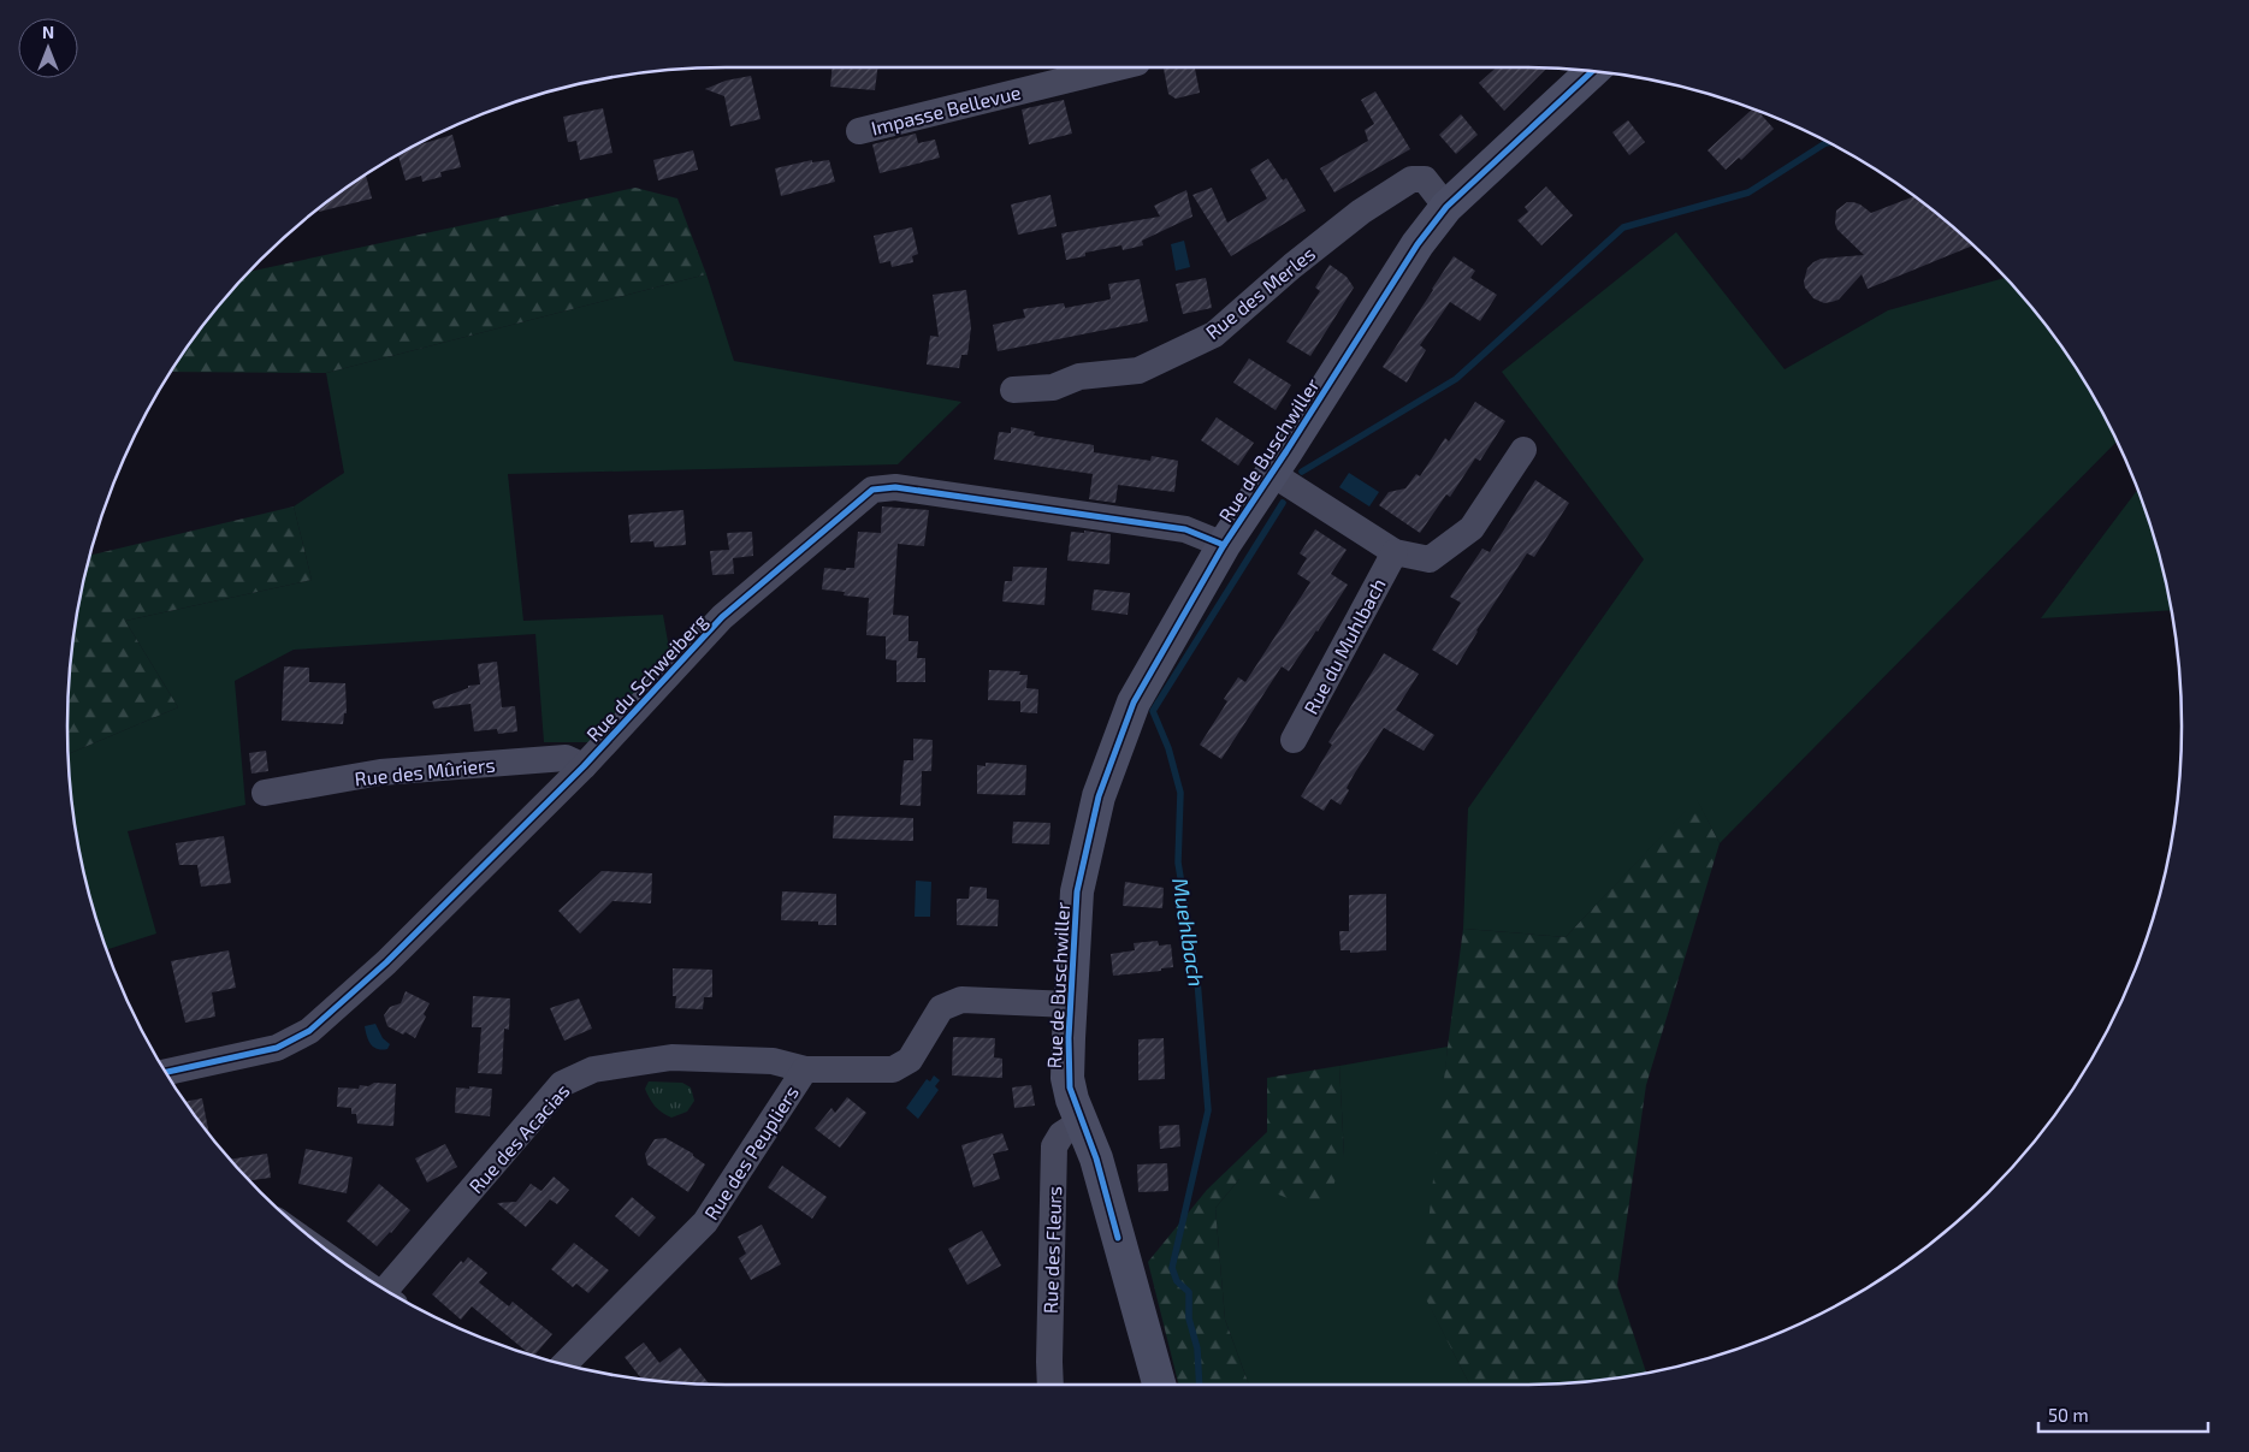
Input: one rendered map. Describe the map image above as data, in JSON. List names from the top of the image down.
{
  "streets": {
    "street": [
      "Impasse Bellevue",
      "Rue des Merles",
      "Rue de Buschwiller",
      "Rue du Muhlbach",
      "Rue du Schweiberg",
      "Rue des Mûriers",
      "Rue des Acacias",
      "Rue des Peupliers",
      "Rue des Fleurs"
    ]
  },
  "crossings": [
    ["Rue des Merles", "Rue de Buschwiller"],
    ["Rue de Buschwiller", "Rue du Schweiberg"],
    ["Rue de Buschwiller", "Rue des Peupliers"],
    ["Rue de Buschwiller", "Rue des Fleurs"],
    ["Rue du Schweiberg", "Rue des Mûriers"],
    ["Rue des Acacias", "Rue des Peupliers"]
  ],
  "water": ["Muehlbach"],
  "scale_bar": "50 m",
  "north": "top"
}
